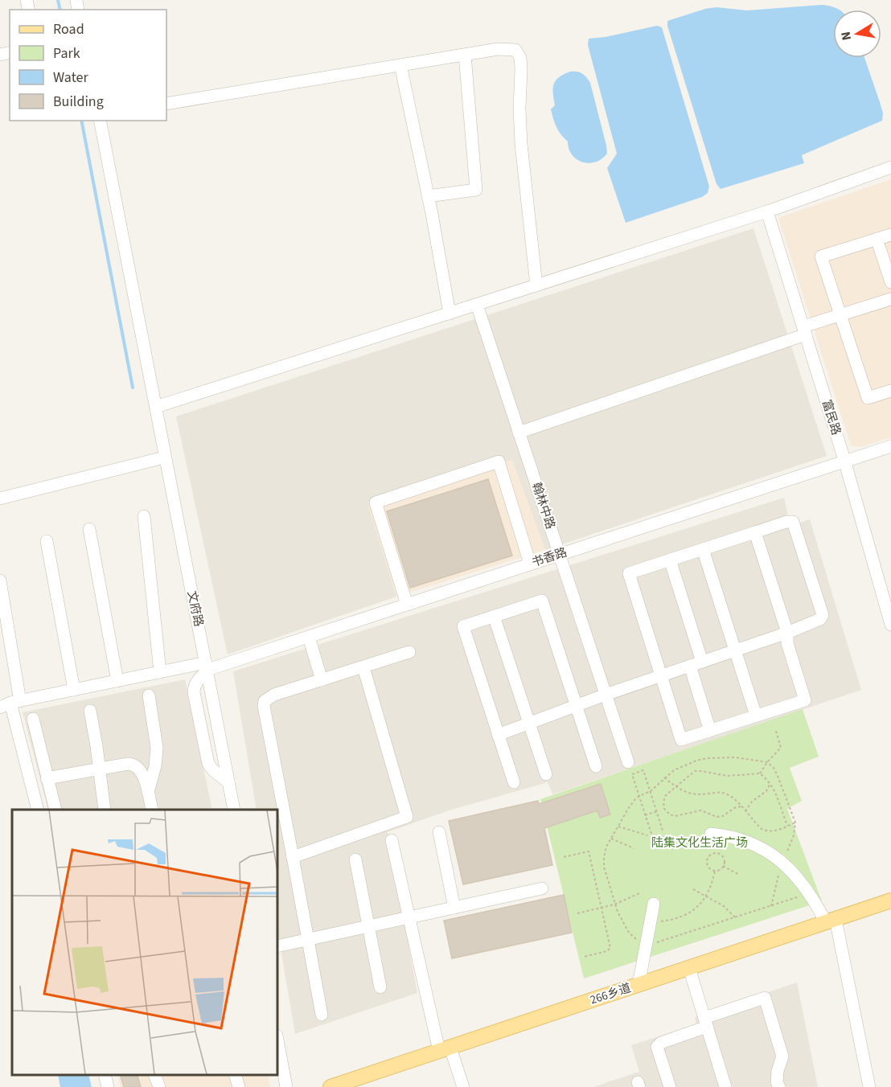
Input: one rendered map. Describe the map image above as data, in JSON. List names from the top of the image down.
{
  "streets": {
    "main road": ["266乡道"],
    "street": [
      "富民路",
      "翰林中路",
      "书香路",
      "文府路"
    ]
  },
  "crossings": [
    ["富民路", "书香路"],
    ["翰林中路", "书香路"],
    ["书香路", "文府路"]
  ],
  "parks": ["陆集文化生活广场"],
  "legend": [
    "Road",
    "Park",
    "Water",
    "Building"
  ],
  "north": "left"
}
